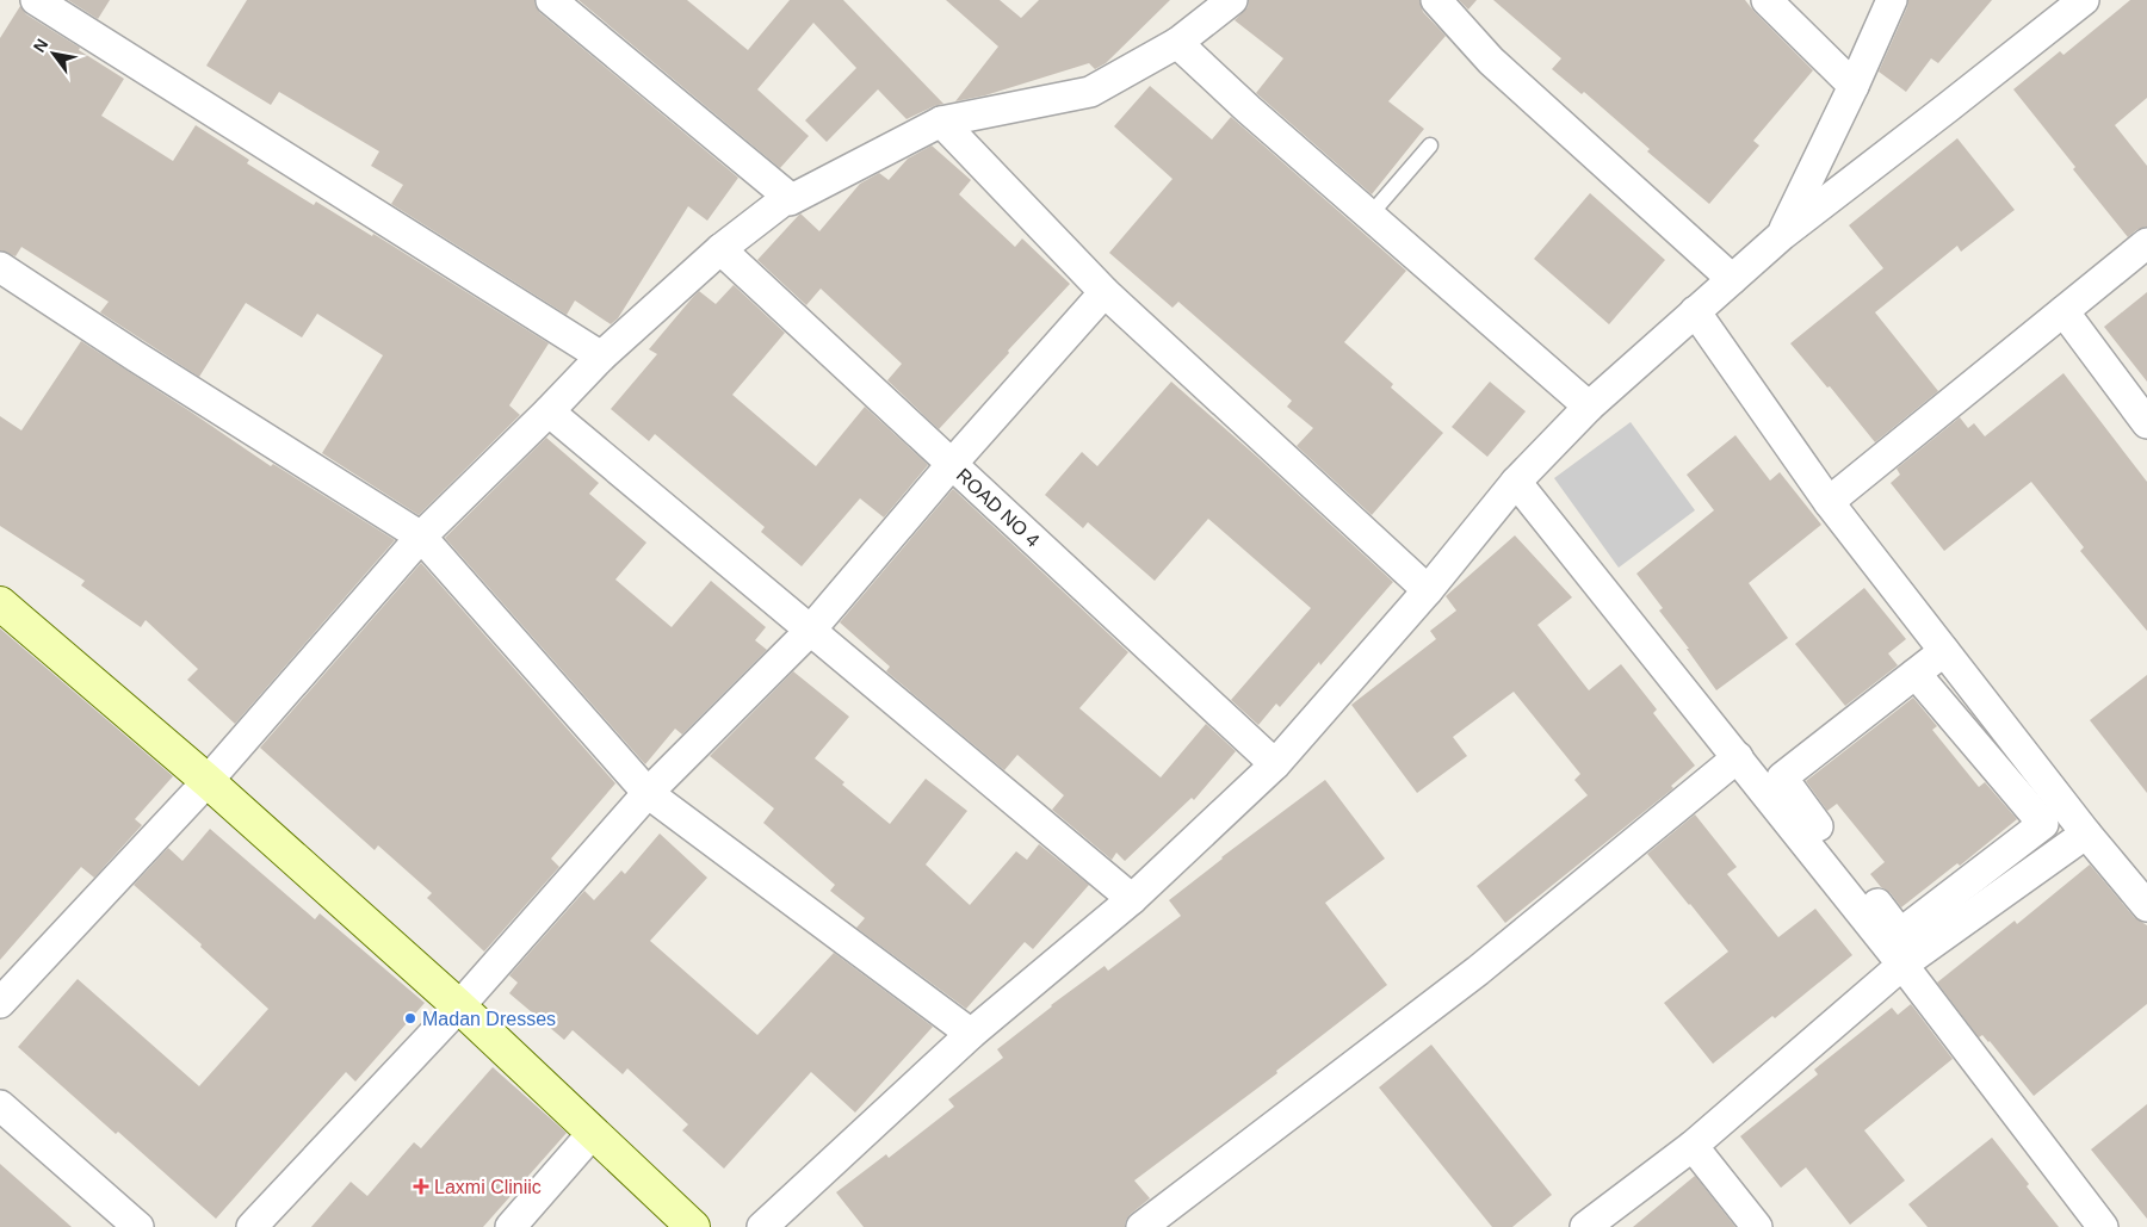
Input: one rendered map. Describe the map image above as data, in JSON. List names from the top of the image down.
{
  "streets": {
    "street": ["ROAD NO 4"]
  },
  "places": {
    "other": ["Madan Dresses"],
    "health": ["Laxmi Cliniic"]
  },
  "north": "top left"
}
